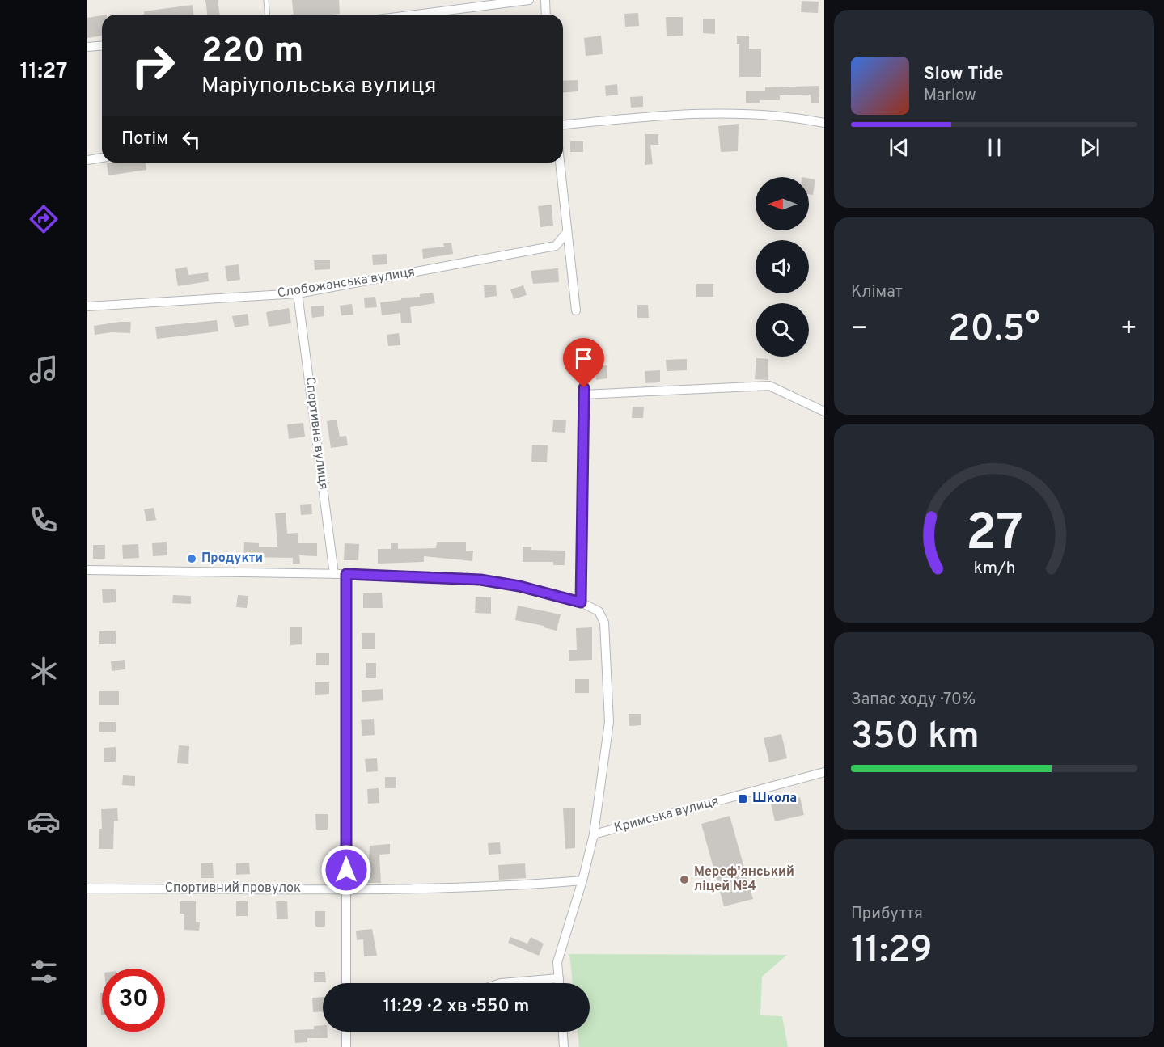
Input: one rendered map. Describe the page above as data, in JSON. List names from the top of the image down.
{
  "streets": {
    "street": [
      "Слобожанська вулиця",
      "Спортивна вулиця",
      "Кримська вулиця",
      "Спортивний провулок"
    ]
  },
  "crossings": [
    ["Слобожанська вулиця", "Спортивна вулиця"]
  ],
  "places": {
    "other": ["Продукти", "Мереф'янський ліцей №4"],
    "transit": ["Школа"]
  },
  "north": "left",
  "page": {
    "tabs": "11:27",
    "turn": ["220 m", "Маріупольська вулиця"],
    "song": ["Slow Tide", "Marlow"],
    "then": "Потім",
    "tile": [
      "Клімат",
      ["Запас ходу · 70%", "350 km"],
      ["Прибуття", "11:29"]
    ],
    "heat": ["−", "20.5°", "+"],
    "limit": "30",
    "trip": "11:29 · 2 хв · 550 m",
    "gauge": ["27", "km/h"]
  }
}
